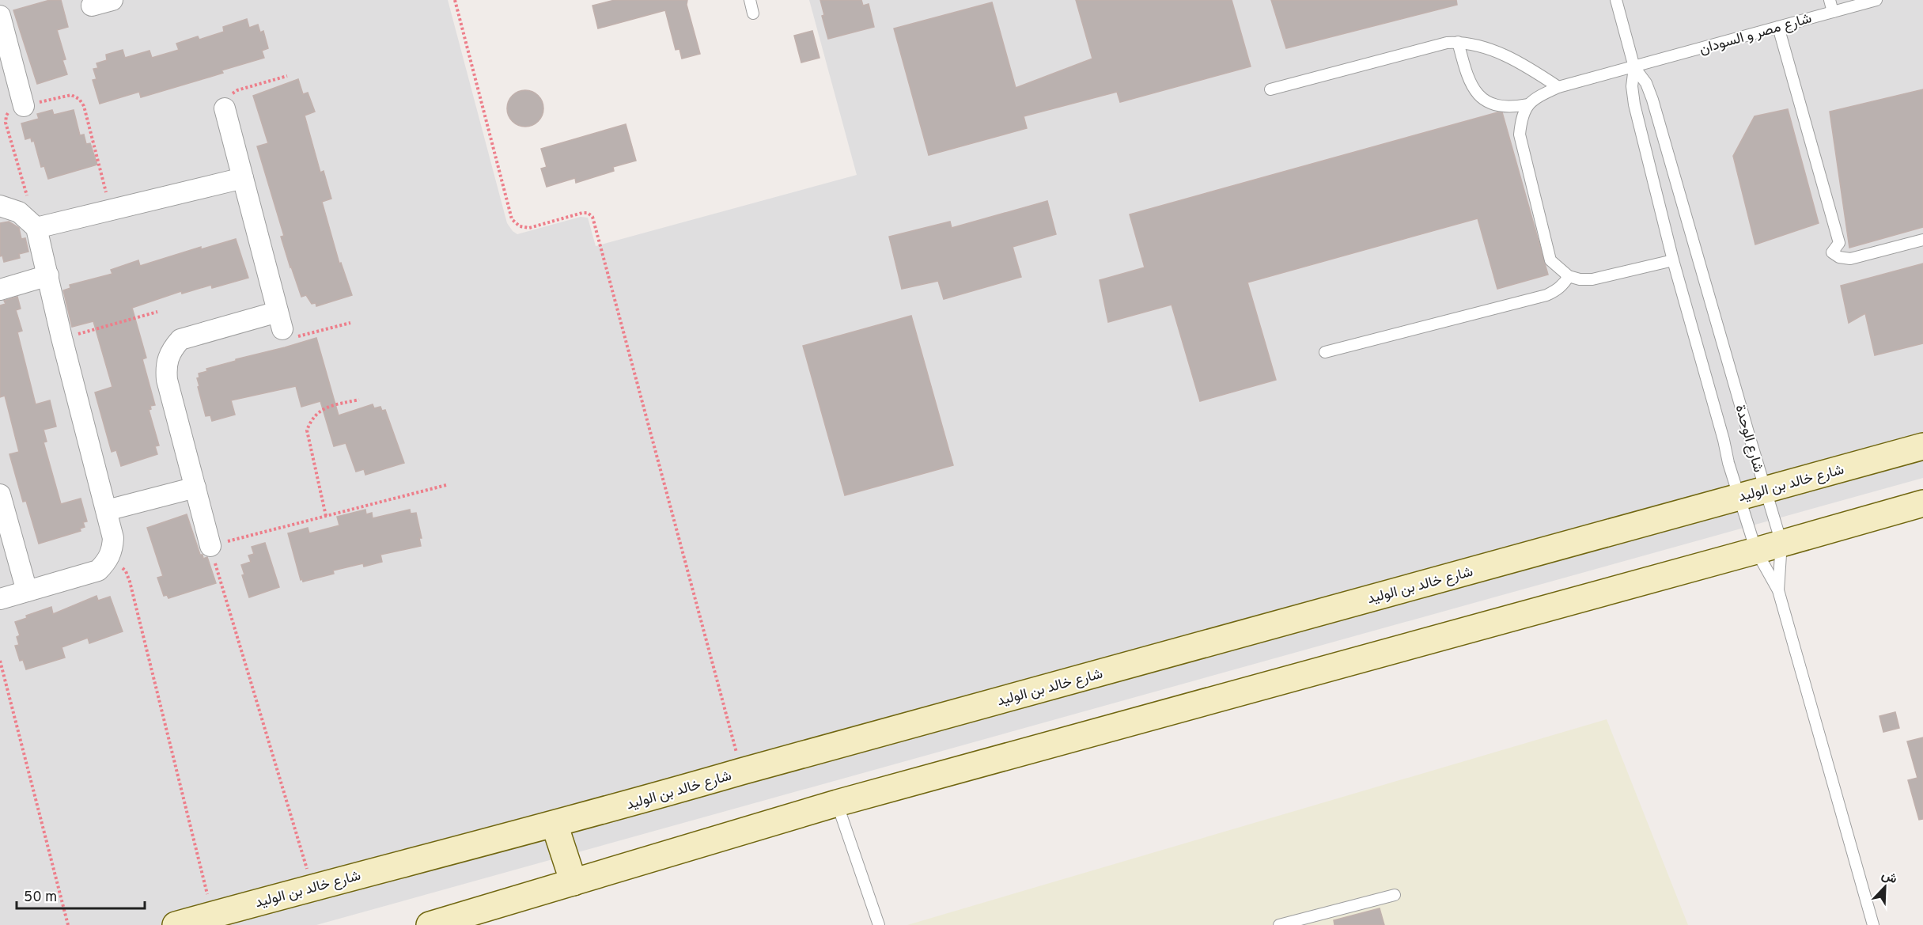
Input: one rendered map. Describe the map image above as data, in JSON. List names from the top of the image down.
{
  "streets": {
    "main road": ["شارع خالد بن الوليد"],
    "lane": ["شارع مصر و السودان", "شارع الوحدة"]
  },
  "crossings": [
    ["شارع مصر و السودان", "شارع الوحدة"],
    ["شارع الوحدة", "شارع خالد بن الوليد"]
  ],
  "scale_bar": "50 m",
  "north": "top right"
}
